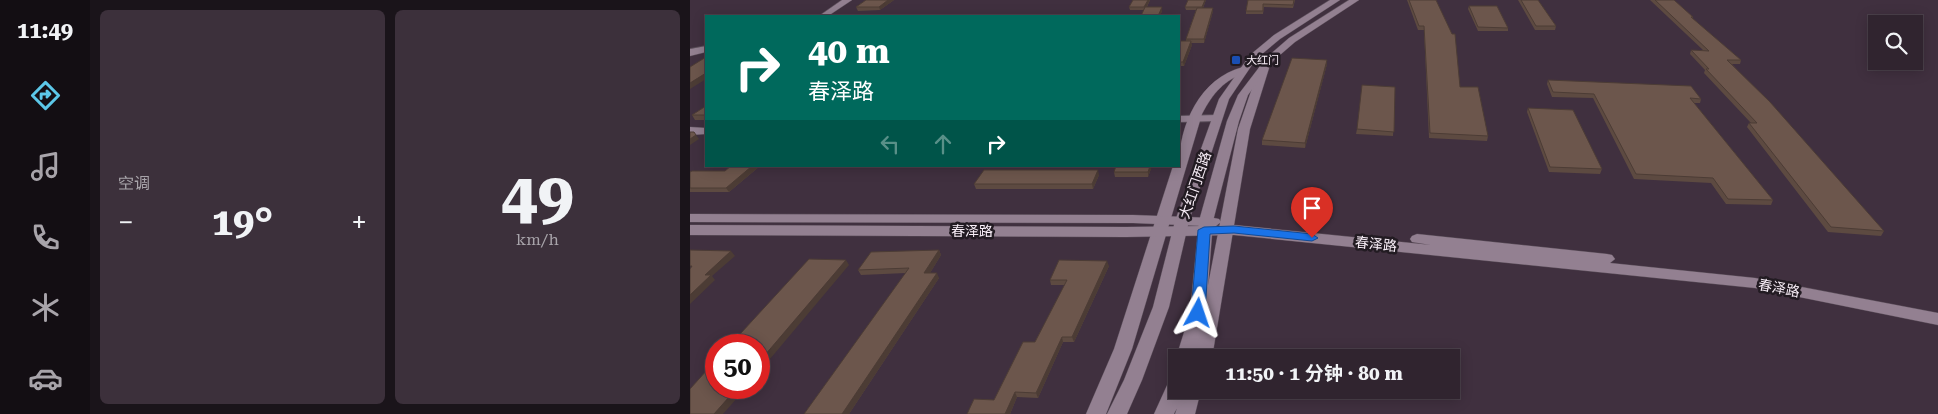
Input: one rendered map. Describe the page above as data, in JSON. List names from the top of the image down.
{
  "streets": {
    "street": ["大红门西路", "春泽路"]
  },
  "crossings": [
    ["大红门西路", "春泽路"]
  ],
  "places": {
    "transit": ["大红门"]
  },
  "page": {
    "tabs": "11:49",
    "tile": [
      "空调",
      ["49", "km/h"]
    ],
    "turn": ["40 m", "春泽路"],
    "heat": ["−", "19°", "+"],
    "limit": "50",
    "trip": "11:50 · 1 分钟 · 80 m"
  }
}
